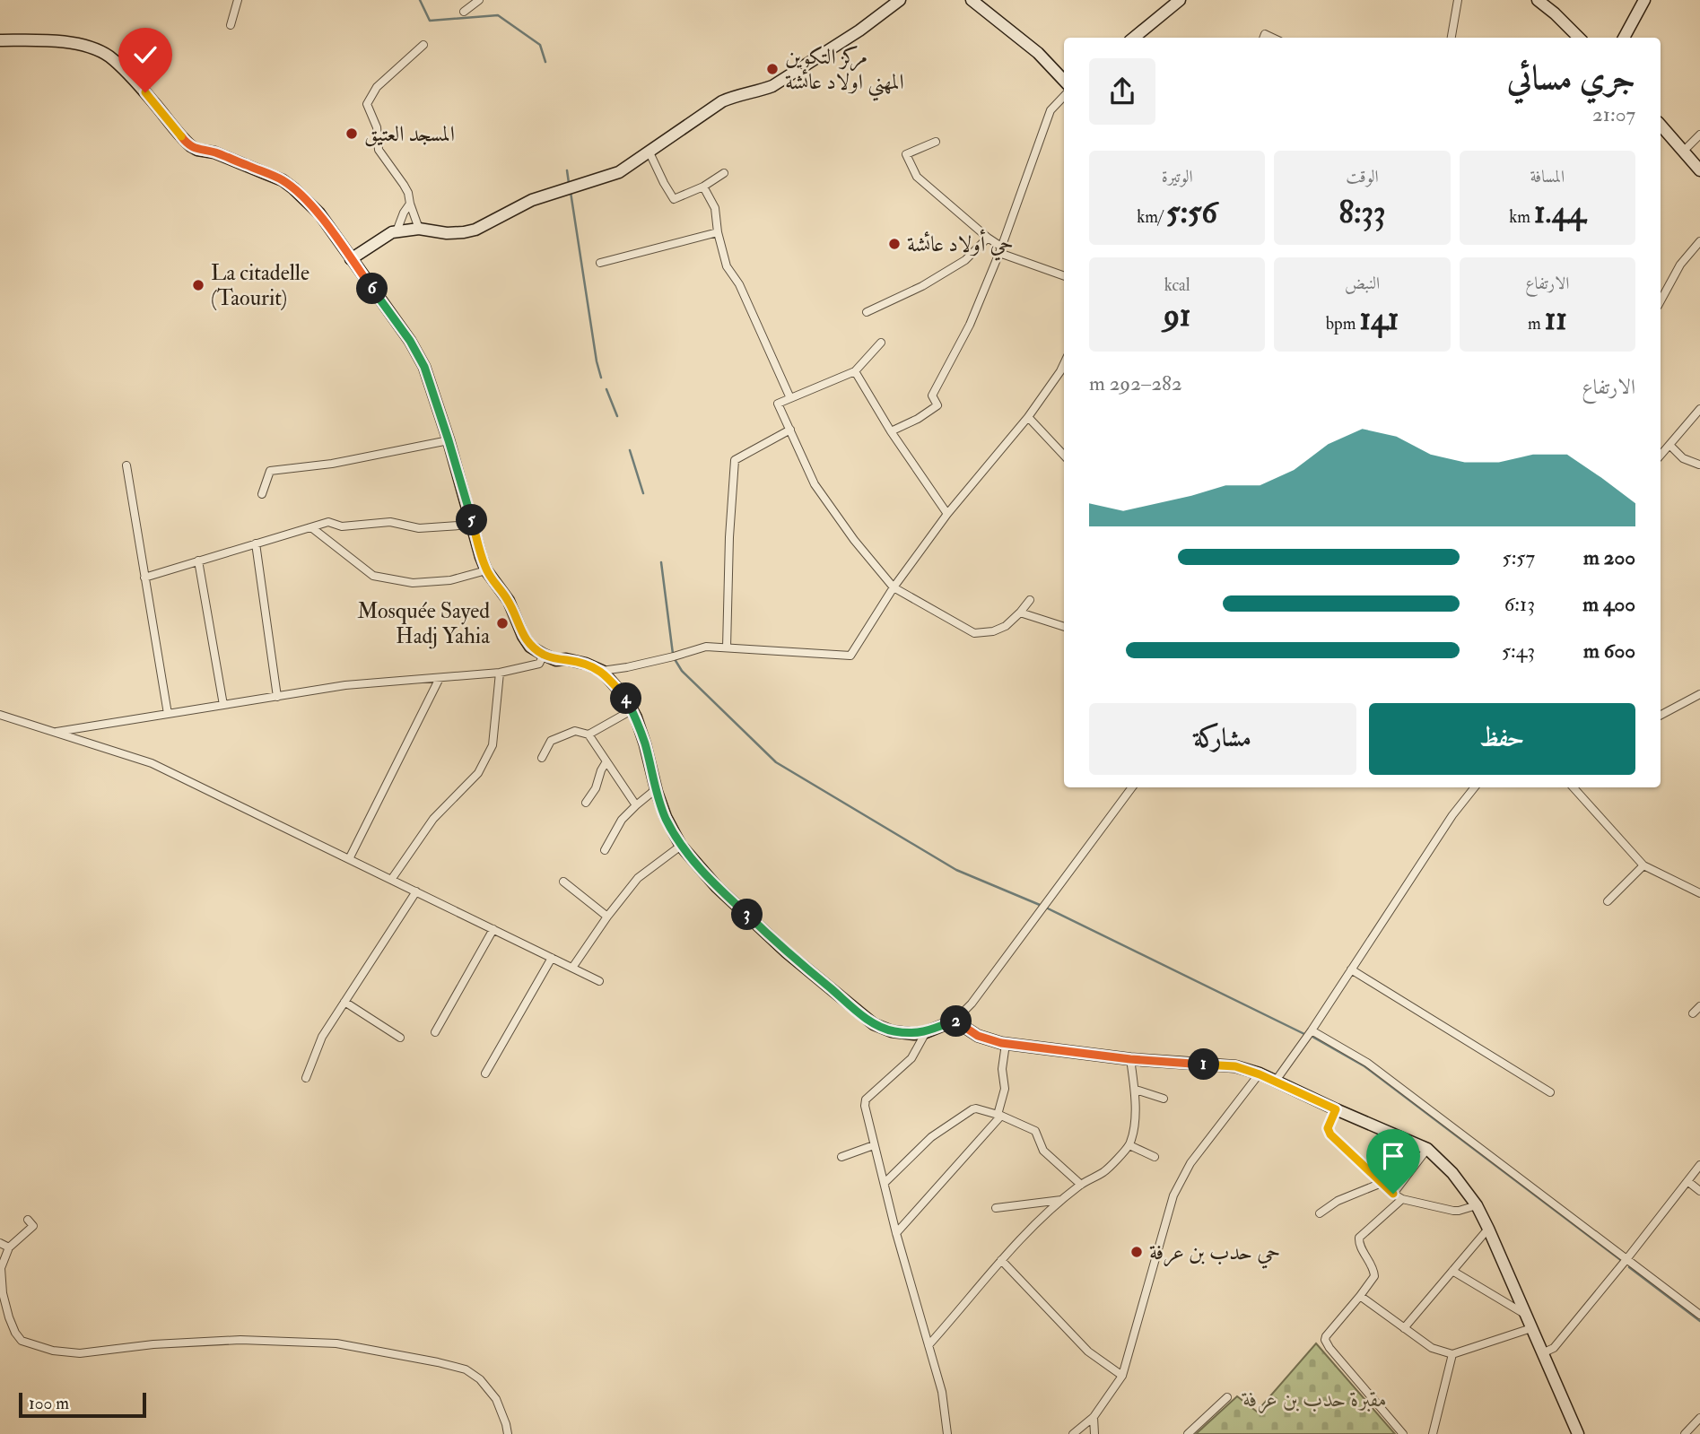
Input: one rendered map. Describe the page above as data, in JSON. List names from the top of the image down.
{
  "parks": ["مقبرة حدب بن عرفة"],
  "places": [
    "مركز التكوين المهني اولاد عائشة",
    "المسجد العتيق",
    "حي أولاد عائشة",
    "La citadelle (Taourit)",
    "Mosquée Sayed Hadj Yahia",
    "حي حدب بن عرفة"
  ],
  "scale_bar": "100 m",
  "page": {
    "heading": ["جري مسائي", "21:07"],
    "stats": [
      ["المسافة", "1.44 km"],
      ["الوقت", "8:33"],
      ["الوتيرة", "5:56 /km"],
      ["الارتفاع", "11 m"],
      ["النبض", "141 bpm"],
      ["kcal", "91"]
    ],
    "pins": [
      "6",
      "5",
      "4",
      "3",
      "2",
      "1"
    ],
    "chart": ["الارتفاع", "282–292 m"],
    "list": [
      {
        "name": "200 m",
        "note": "5:57"
      },
      {
        "name": "400 m",
        "note": "6:13"
      },
      {
        "name": "600 m",
        "note": "5:43"
      }
    ],
    "buttons": ["حفظ", "مشاركة"],
    "scale": "100 m"
  }
}
